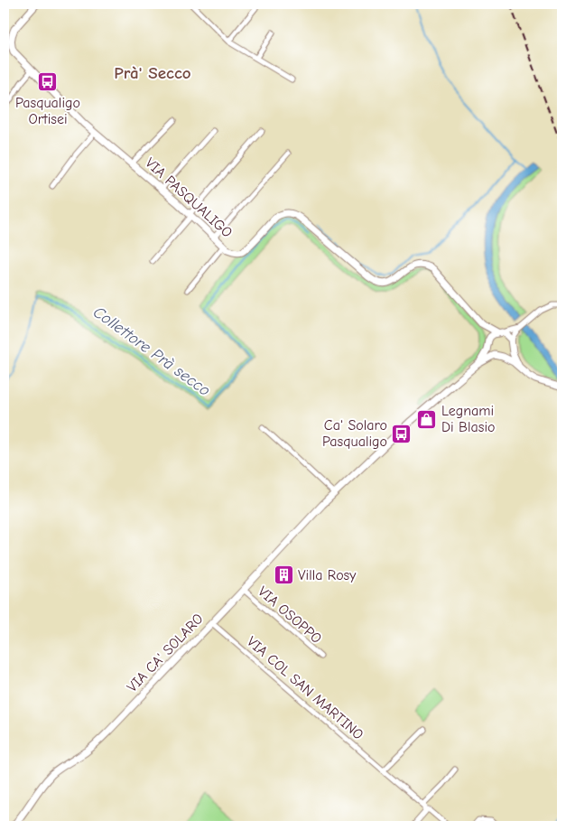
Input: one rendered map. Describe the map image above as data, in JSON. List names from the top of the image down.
{
  "streets": {
    "street": [
      "VIA PASQUALIGO",
      "VIA OSOPPO",
      "VIA CA' SOLARO",
      "VIA COL SAN MARTINO"
    ]
  },
  "crossings": [
    ["VIA PASQUALIGO", "VIA CA' SOLARO"],
    ["VIA OSOPPO", "VIA CA' SOLARO"],
    ["VIA CA' SOLARO", "VIA COL SAN MARTINO"]
  ],
  "districts": ["Prà' Secco"],
  "water": ["Collettore Prà secco"],
  "places": {
    "bus stop": ["Pasqualigo Ortisei", "Ca' Solaro Pasqualigo"],
    "shop": ["Legnami Di Blasio"],
    "building": ["Villa Rosy"]
  }
}
